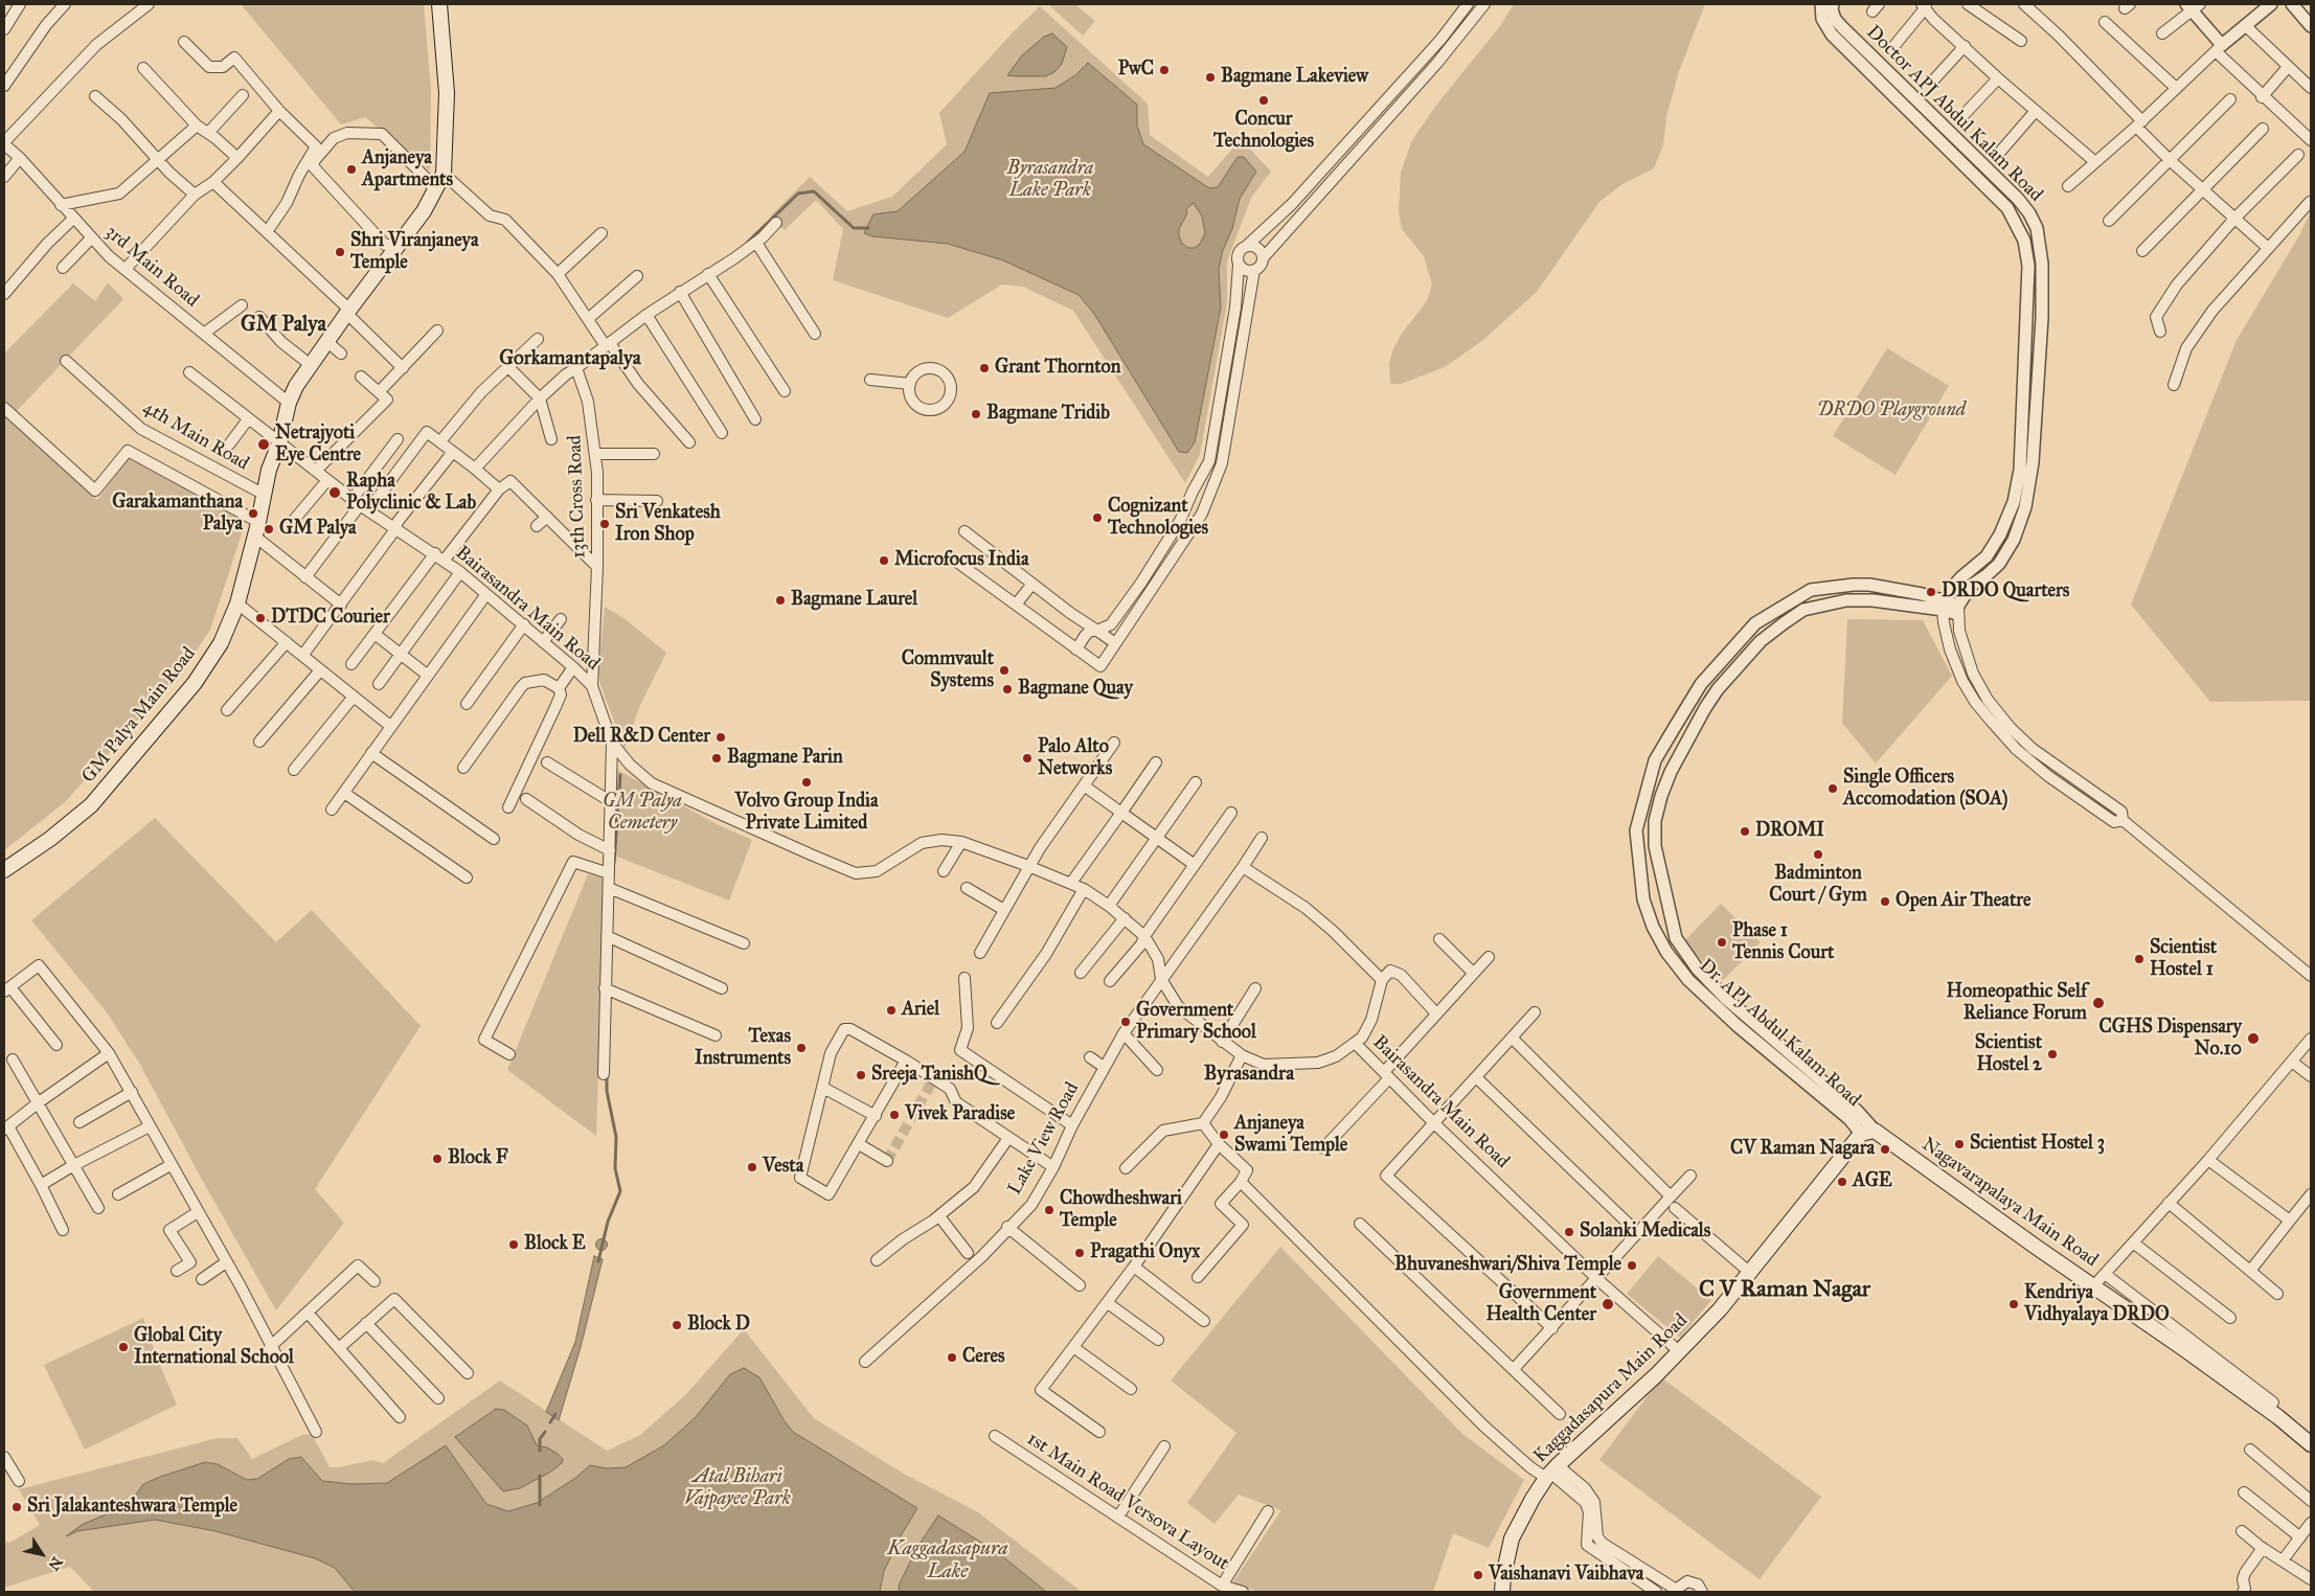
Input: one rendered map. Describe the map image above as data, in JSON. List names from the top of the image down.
{
  "streets": {
    "main road": ["GM Palya Main Road", "Nagavarapalaya Main Road", "Kaggadasapura Main Road"],
    "street": [
      "Doctor APJ Abdul Kalam Road",
      "3rd Main Road",
      "4th Main Road",
      "13th Cross Road",
      "Bairasandra Main Road",
      "Dr. APJ Abdul Kalam Road",
      "Lake View Road",
      "1st Main Road Versova Layout"
    ]
  },
  "crossings": [
    ["Doctor APJ Abdul Kalam Road", "Dr. APJ Abdul Kalam Road"],
    ["3rd Main Road", "GM Palya Main Road"],
    ["4th Main Road", "GM Palya Main Road"],
    ["13th Cross Road", "Bairasandra Main Road"],
    ["Bairasandra Main Road", "GM Palya Main Road"],
    ["Bairasandra Main Road", "Lake View Road"],
    ["Bairasandra Main Road", "Kaggadasapura Main Road"],
    ["Dr. APJ Abdul Kalam Road", "Nagavarapalaya Main Road"],
    ["Dr. APJ Abdul Kalam Road", "Kaggadasapura Main Road"],
    ["Nagavarapalaya Main Road", "Kaggadasapura Main Road"]
  ],
  "districts": [
    "GM Palya",
    "Gorkamantapalya",
    "Byrasandra",
    "C V Raman Nagar"
  ],
  "water": ["Kaggadasapura Lake"],
  "parks": [
    "Byrasandra Lake Park",
    "DRDO Playground",
    "GM Palya Cemetery",
    "Atal Bihari Vajpayee Park"
  ],
  "places": [
    "PwC",
    "Bagmane Lakeview",
    "Concur Technologies",
    "Anjaneya Apartments",
    "Shri Viranjaneya Temple",
    "Grant Thornton",
    "Bagmane Tridib",
    "Netrajyoti Eye Centre",
    "Rapha Polyclinic & Lab",
    "Garakamanthana Palya",
    "Cognizant Technologies",
    "Sri Venkatesh Iron Shop",
    "GM Palya",
    "Microfocus India",
    "DRDO Quarters",
    "Bagmane Laurel",
    "DTDC Courier",
    "Commvault Systems",
    "Bagmane Quay",
    "Dell R&D Center",
    "Bagmane Parin",
    "Palo Alto Networks",
    "Volvo Group India Private Limited",
    "Single Officers Accomodation (SOA)",
    "DROMI",
    "Badminton Court / Gym",
    "Open Air Theatre",
    "Phase 1 Tennis Court",
    "Scientist Hostel 1",
    "Homeopathic Self Reliance Forum",
    "Ariel",
    "Government Primary School",
    "CGHS Dispensary No.10",
    "Texas Instruments",
    "Scientist Hostel 2",
    "Sreeja TanishQ",
    "Vivek Paradise",
    "Anjaneya Swami Temple",
    "Scientist Hostel 3",
    "CV Raman Nagara",
    "Block F",
    "Vesta",
    "AGE",
    "Chowdheshwari Temple",
    "Solanki Medicals",
    "Block E",
    "Pragathi Onyx",
    "Bhuvaneshwari/Shiva Temple",
    "Government Health Center",
    "Kendriya Vidhyalaya DRDO",
    "Block D",
    "Global City International School",
    "Ceres",
    "Sri Jalakanteshwara Temple",
    "Vaishanavi Vaibhava"
  ],
  "north": "bottom right"
}
